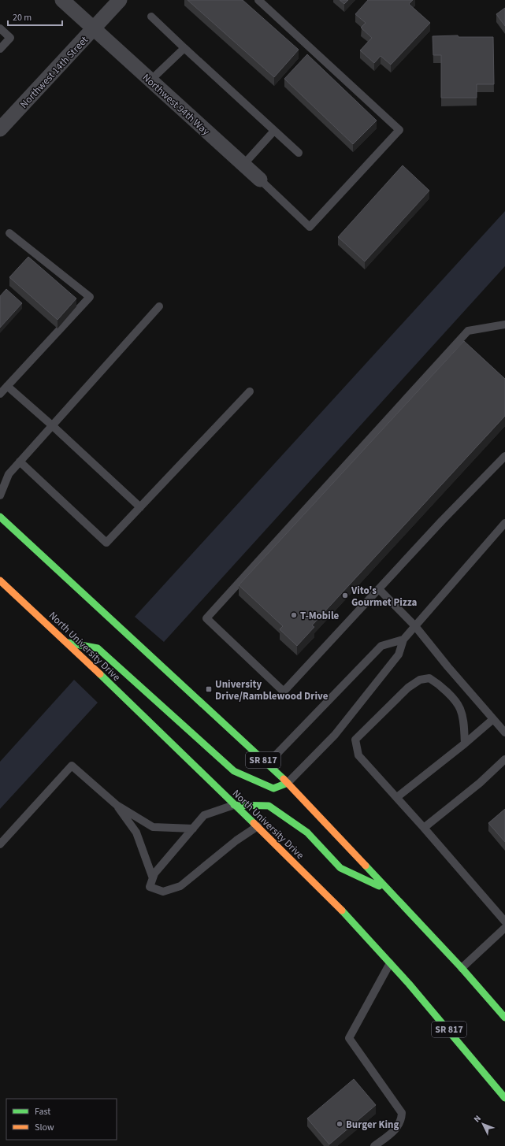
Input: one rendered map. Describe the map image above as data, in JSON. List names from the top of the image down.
{
  "streets": {
    "main road": ["North University Drive", "SR 817"],
    "street": ["Northwest 14th Street", "Northwest 94th Way"]
  },
  "crossings": [
    ["Northwest 14th Street", "Northwest 94th Way"]
  ],
  "places": {
    "other": ["Vito's Gourmet Pizza", "T-Mobile", "Burger King"],
    "transit": ["University Drive/Ramblewood Drive"]
  },
  "legend": ["Fast", "Slow"],
  "scale_bar": "20 m",
  "north": "top left"
}
